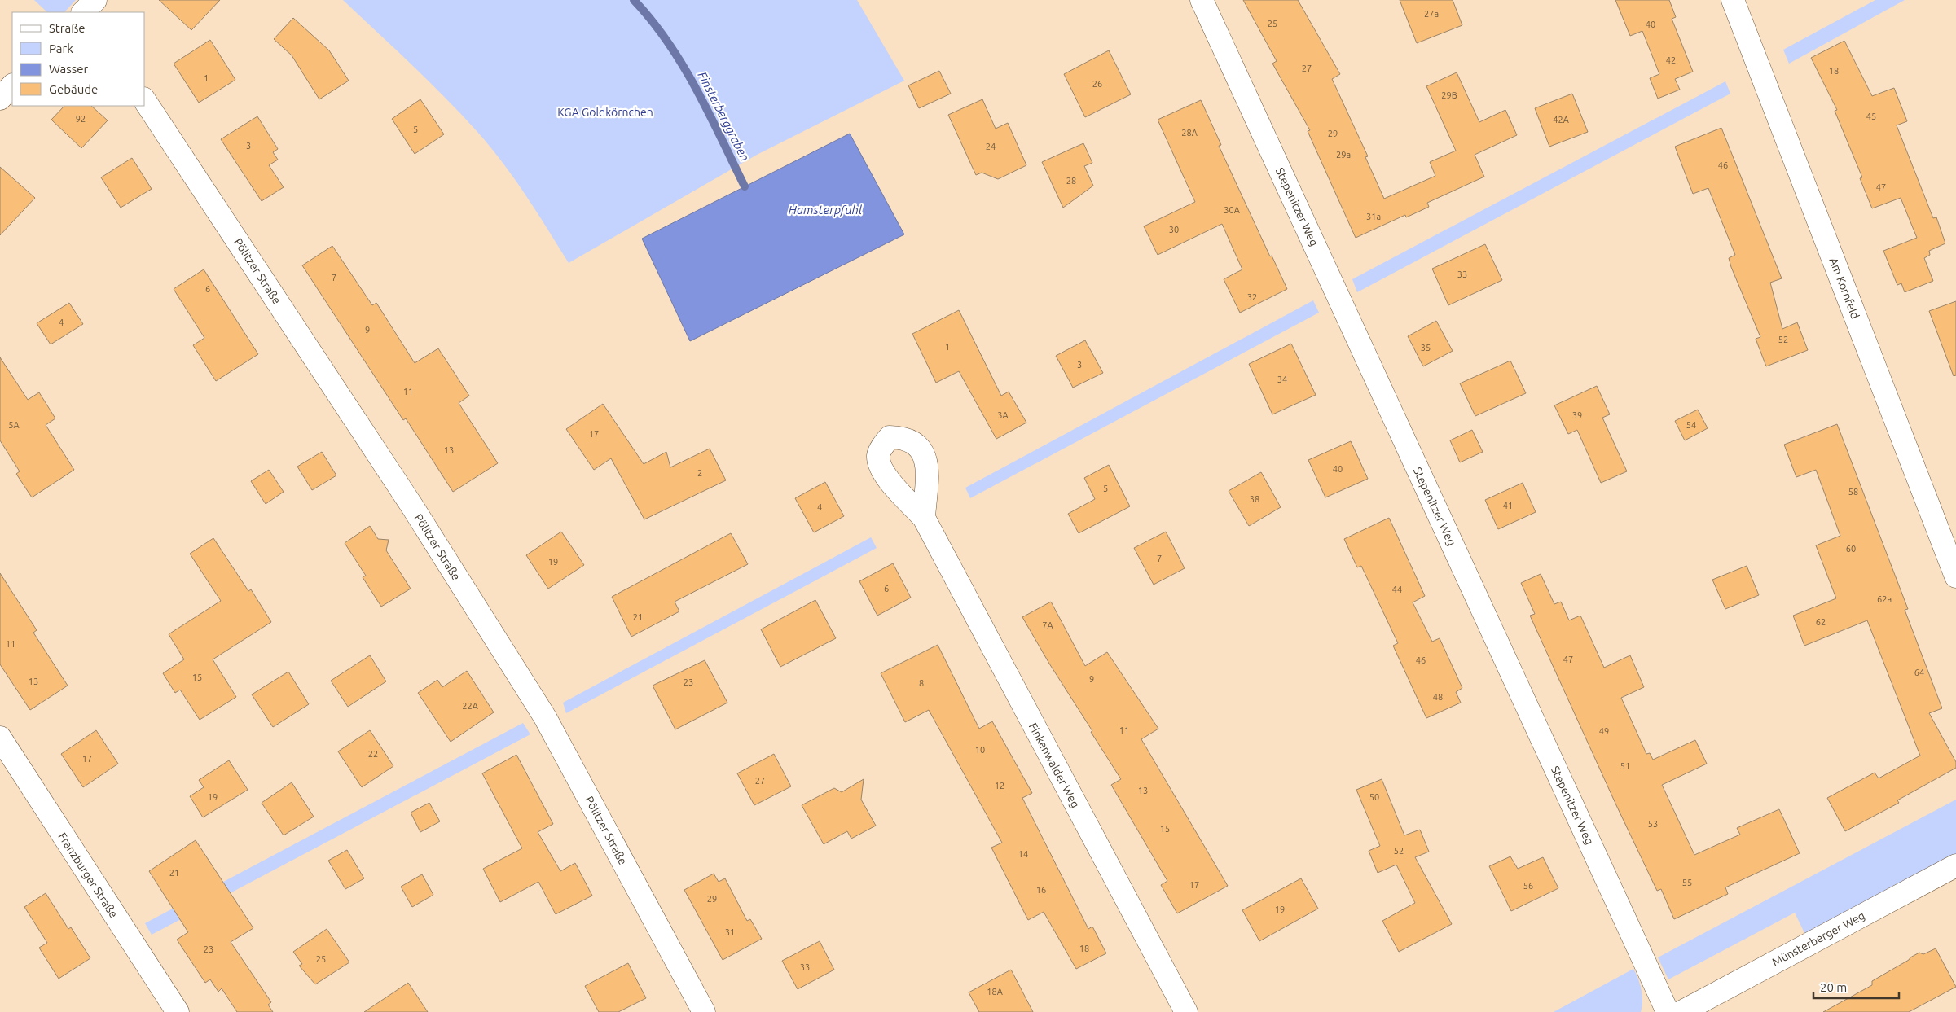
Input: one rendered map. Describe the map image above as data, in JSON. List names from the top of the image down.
{
  "streets": {
    "street": [
      "Stepenitzer Weg",
      "Pölitzer Straße",
      "Am Kornfeld",
      "Finkenwalder Weg",
      "Franzburger Straße",
      "Münsterberger Weg"
    ]
  },
  "water": ["Finsterberggraben", "Hamsterpfuhl"],
  "parks": ["KGA Goldkörnchen"],
  "house_numbers": [
    "27a",
    "25",
    "40",
    "42",
    "27",
    "18",
    "1",
    "26",
    "29B",
    "45",
    "92",
    "42A",
    "5",
    "28A",
    "29",
    "3",
    "24",
    "29a",
    "46",
    "28",
    "47",
    "30A",
    "31a",
    "30",
    "33",
    "7",
    "6",
    "32",
    "4",
    "9",
    "52",
    "1",
    "35",
    "3",
    "34",
    "11",
    "3A",
    "39",
    "5A",
    "54",
    "17",
    "13",
    "40",
    "2",
    "5",
    "58",
    "38",
    "41",
    "4",
    "60",
    "7",
    "19",
    "6",
    "44",
    "62a",
    "21",
    "62",
    "7A",
    "11",
    "47",
    "46",
    "64",
    "15",
    "9",
    "13",
    "23",
    "8",
    "48",
    "22A",
    "11",
    "49",
    "10",
    "22",
    "17",
    "51",
    "27",
    "12",
    "13",
    "19",
    "50",
    "53",
    "15",
    "52",
    "14",
    "21",
    "55",
    "17",
    "56",
    "16",
    "29",
    "19",
    "31",
    "18",
    "23",
    "25",
    "33",
    "18A"
  ],
  "legend": [
    "Straße",
    "Park",
    "Wasser",
    "Gebäude"
  ],
  "scale_bar": "20 m"
}
